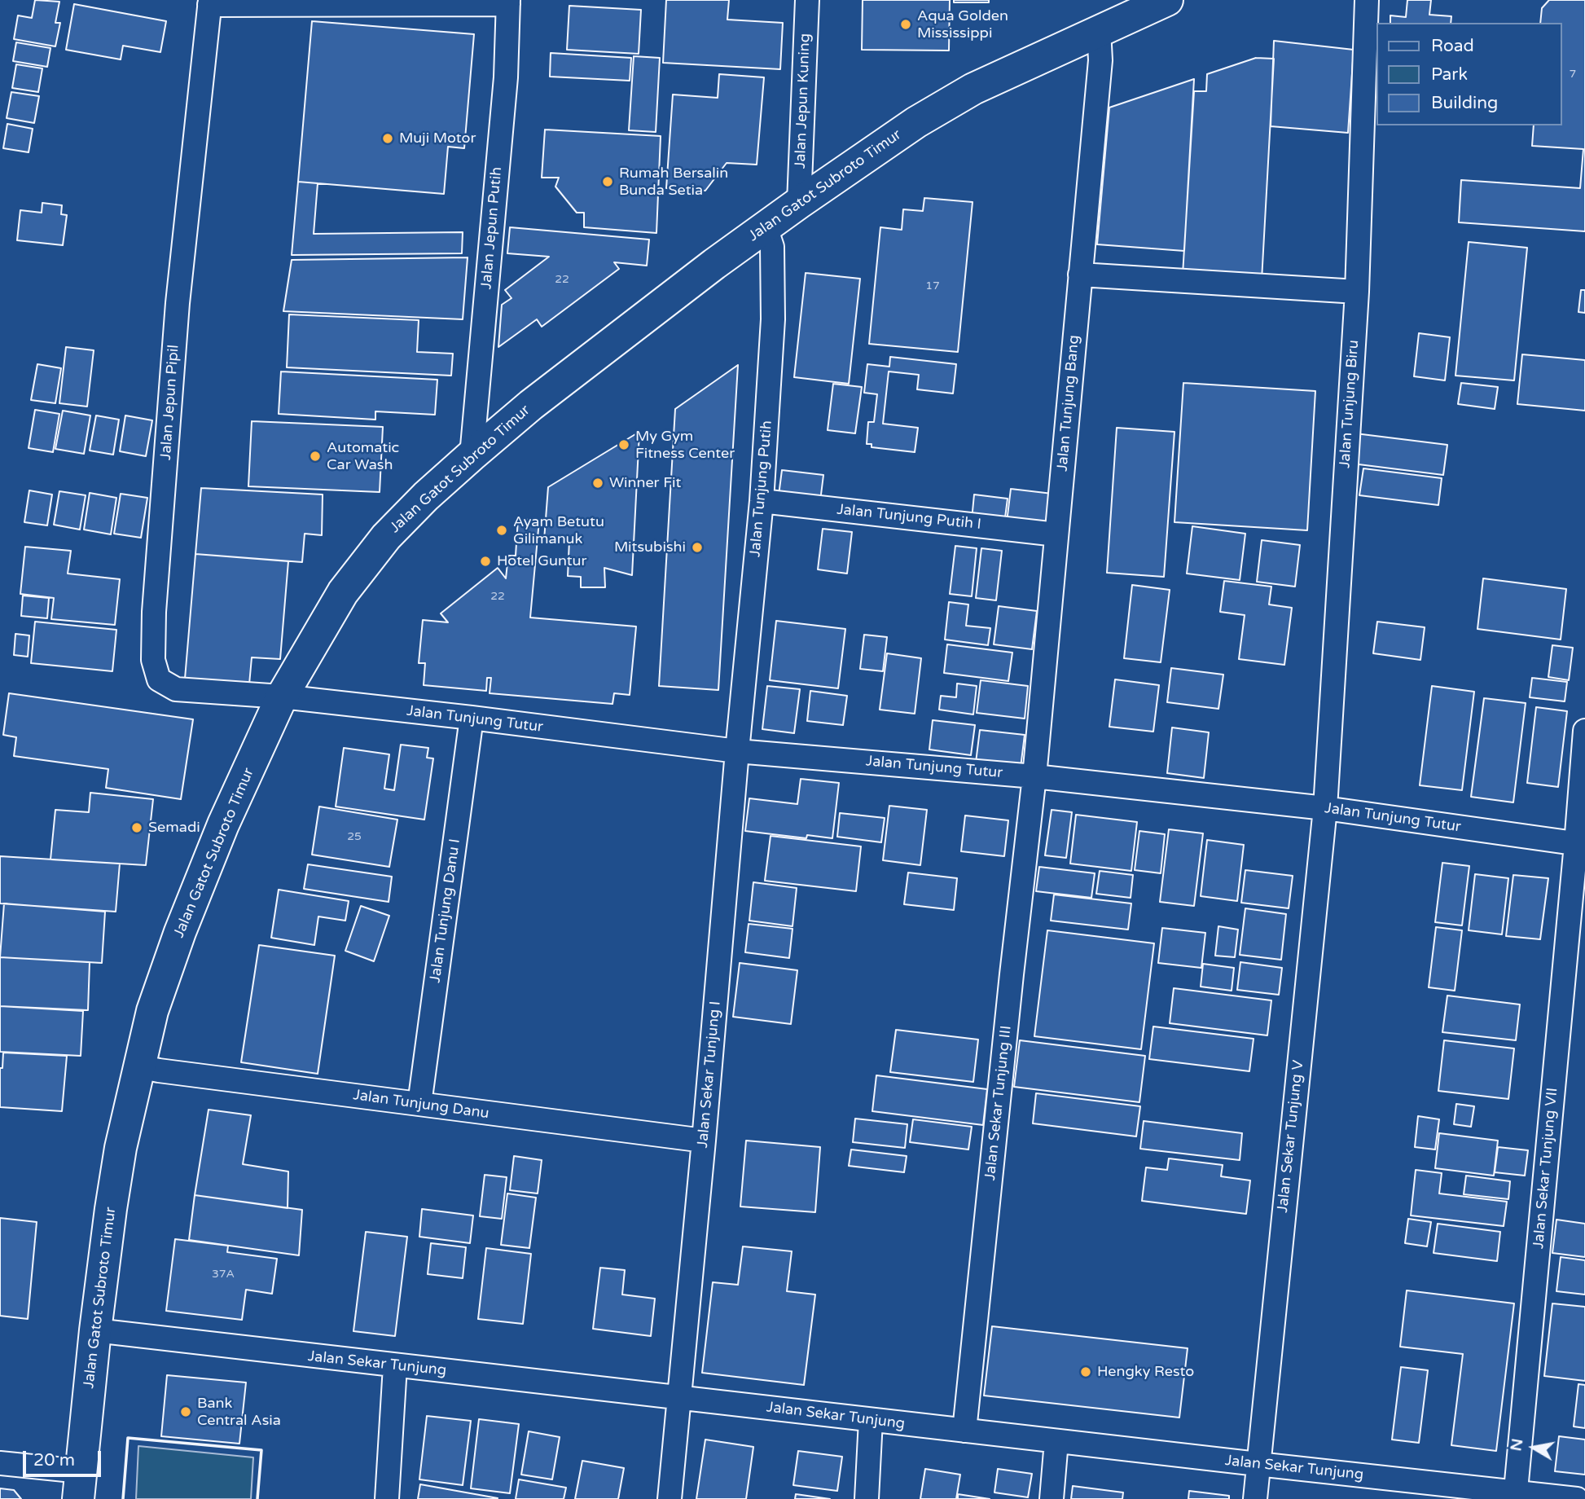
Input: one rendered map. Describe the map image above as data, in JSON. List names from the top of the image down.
{
  "streets": {
    "highway": ["Jalan Gatot Subroto Timur"],
    "street": [
      "Jalan Jepun Kuning",
      "Jalan Jepun Putih",
      "Jalan Jepun Pipil",
      "Jalan Tunjung Bang",
      "Jalan Tunjung Biru",
      "Jalan Tunjung Putih",
      "Jalan Tunjung Putih I",
      "Jalan Tunjung Tutur",
      "Jalan Tunjung Danu I",
      "Jalan Sekar Tunjung I",
      "Jalan Sekar Tunjung III",
      "Jalan Tunjung Danu",
      "Jalan Sekar Tunjung V",
      "Jalan Sekar Tunjung VII",
      "Jalan Sekar Tunjung"
    ]
  },
  "crossings": [
    ["Jalan Jepun Kuning", "Jalan Gatot Subroto Timur"],
    ["Jalan Gatot Subroto Timur", "Jalan Jepun Putih"],
    ["Jalan Gatot Subroto Timur", "Jalan Jepun Pipil"],
    ["Jalan Gatot Subroto Timur", "Jalan Tunjung Bang"],
    ["Jalan Gatot Subroto Timur", "Jalan Tunjung Putih"],
    ["Jalan Gatot Subroto Timur", "Jalan Tunjung Tutur"],
    ["Jalan Gatot Subroto Timur", "Jalan Tunjung Danu"],
    ["Jalan Gatot Subroto Timur", "Jalan Sekar Tunjung"],
    ["Jalan Jepun Pipil", "Jalan Tunjung Tutur"],
    ["Jalan Tunjung Bang", "Jalan Tunjung Putih I"],
    ["Jalan Tunjung Bang", "Jalan Tunjung Tutur"],
    ["Jalan Tunjung Bang", "Jalan Sekar Tunjung III"],
    ["Jalan Tunjung Biru", "Jalan Tunjung Tutur"],
    ["Jalan Tunjung Biru", "Jalan Sekar Tunjung V"],
    ["Jalan Tunjung Putih", "Jalan Tunjung Putih I"],
    ["Jalan Tunjung Putih", "Jalan Tunjung Tutur"],
    ["Jalan Tunjung Putih", "Jalan Sekar Tunjung I"],
    ["Jalan Tunjung Tutur", "Jalan Tunjung Danu I"],
    ["Jalan Tunjung Tutur", "Jalan Sekar Tunjung I"],
    ["Jalan Tunjung Tutur", "Jalan Sekar Tunjung III"],
    ["Jalan Tunjung Tutur", "Jalan Sekar Tunjung V"],
    ["Jalan Tunjung Tutur", "Jalan Sekar Tunjung VII"],
    ["Jalan Tunjung Danu I", "Jalan Tunjung Danu"],
    ["Jalan Sekar Tunjung I", "Jalan Tunjung Danu"],
    ["Jalan Sekar Tunjung I", "Jalan Sekar Tunjung"],
    ["Jalan Sekar Tunjung III", "Jalan Sekar Tunjung"],
    ["Jalan Sekar Tunjung V", "Jalan Sekar Tunjung"],
    ["Jalan Sekar Tunjung VII", "Jalan Sekar Tunjung"]
  ],
  "places": [
    "Aqua Golden Mississippi",
    "Muji Motor",
    "Rumah Bersalin Bunda Setia",
    "My Gym Fitness Center",
    "Automatic Car Wash",
    "Winner Fit",
    "Ayam Betutu Gilimanuk",
    "Mitsubishi",
    "Hotel Guntur",
    "Semadi",
    "Hengky Resto",
    "Bank Central Asia"
  ],
  "house_numbers": [
    "7",
    "22",
    "17",
    "22",
    "25",
    "37A"
  ],
  "legend": ["Road", "Park", "Building"],
  "scale_bar": "20 m",
  "north": "left"
}
